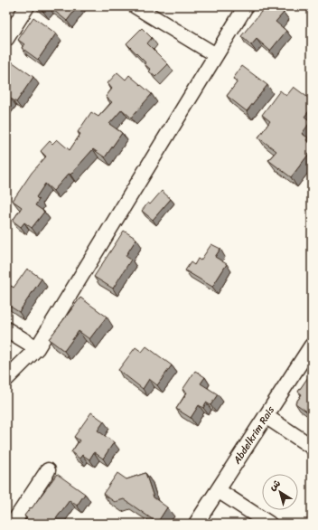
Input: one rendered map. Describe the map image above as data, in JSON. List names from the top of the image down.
{
  "streets": {
    "street": ["Abdelkrim Rais"]
  },
  "north": "top left"
}
